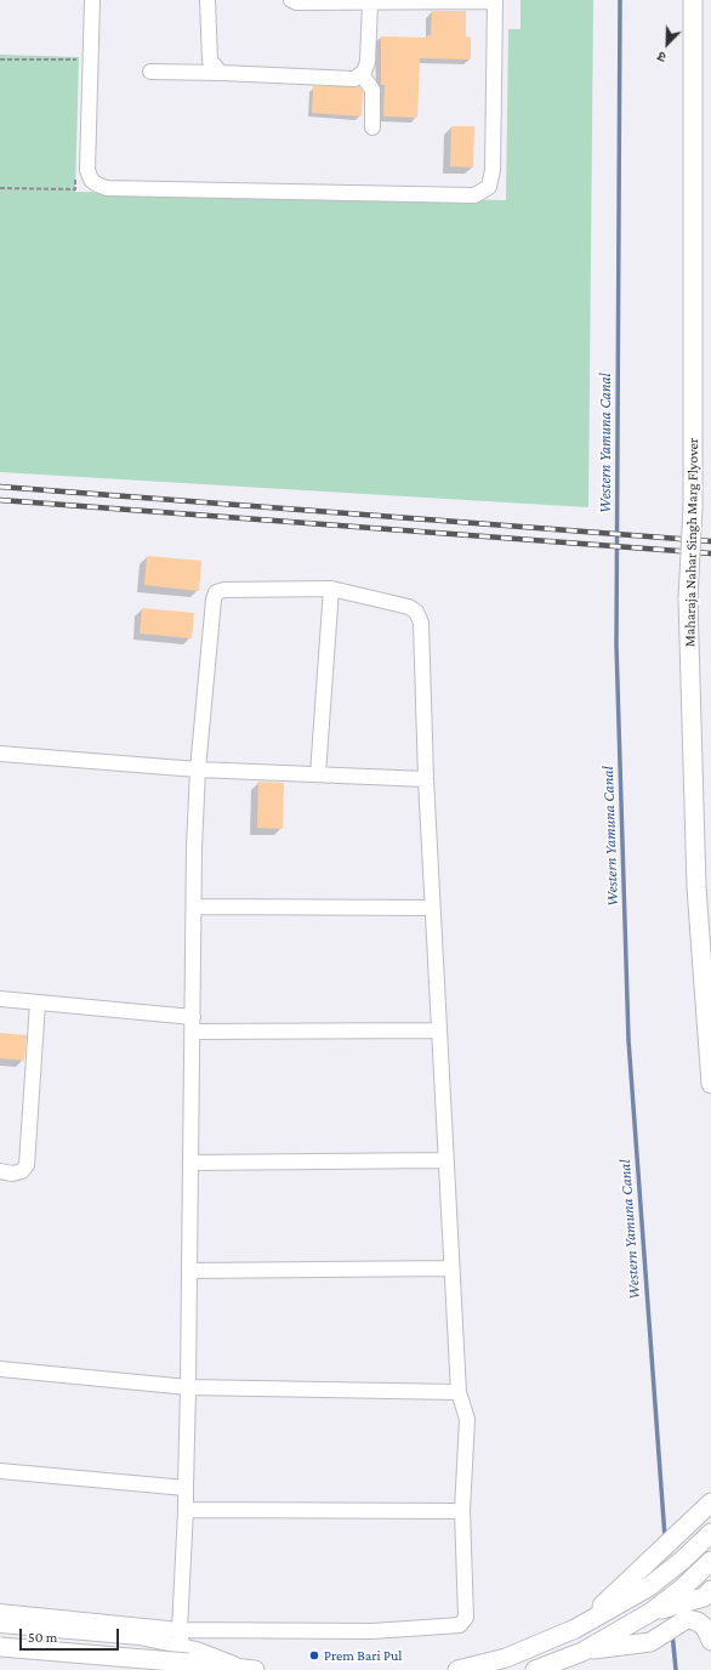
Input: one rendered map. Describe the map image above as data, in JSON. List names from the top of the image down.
{
  "streets": {
    "main road": ["Maharaja Nahar Singh Marg Flyover"]
  },
  "water": ["Western Yamuna Canal"],
  "places": ["Prem Bari Pul"],
  "scale_bar": "50 m",
  "north": "bottom left"
}
